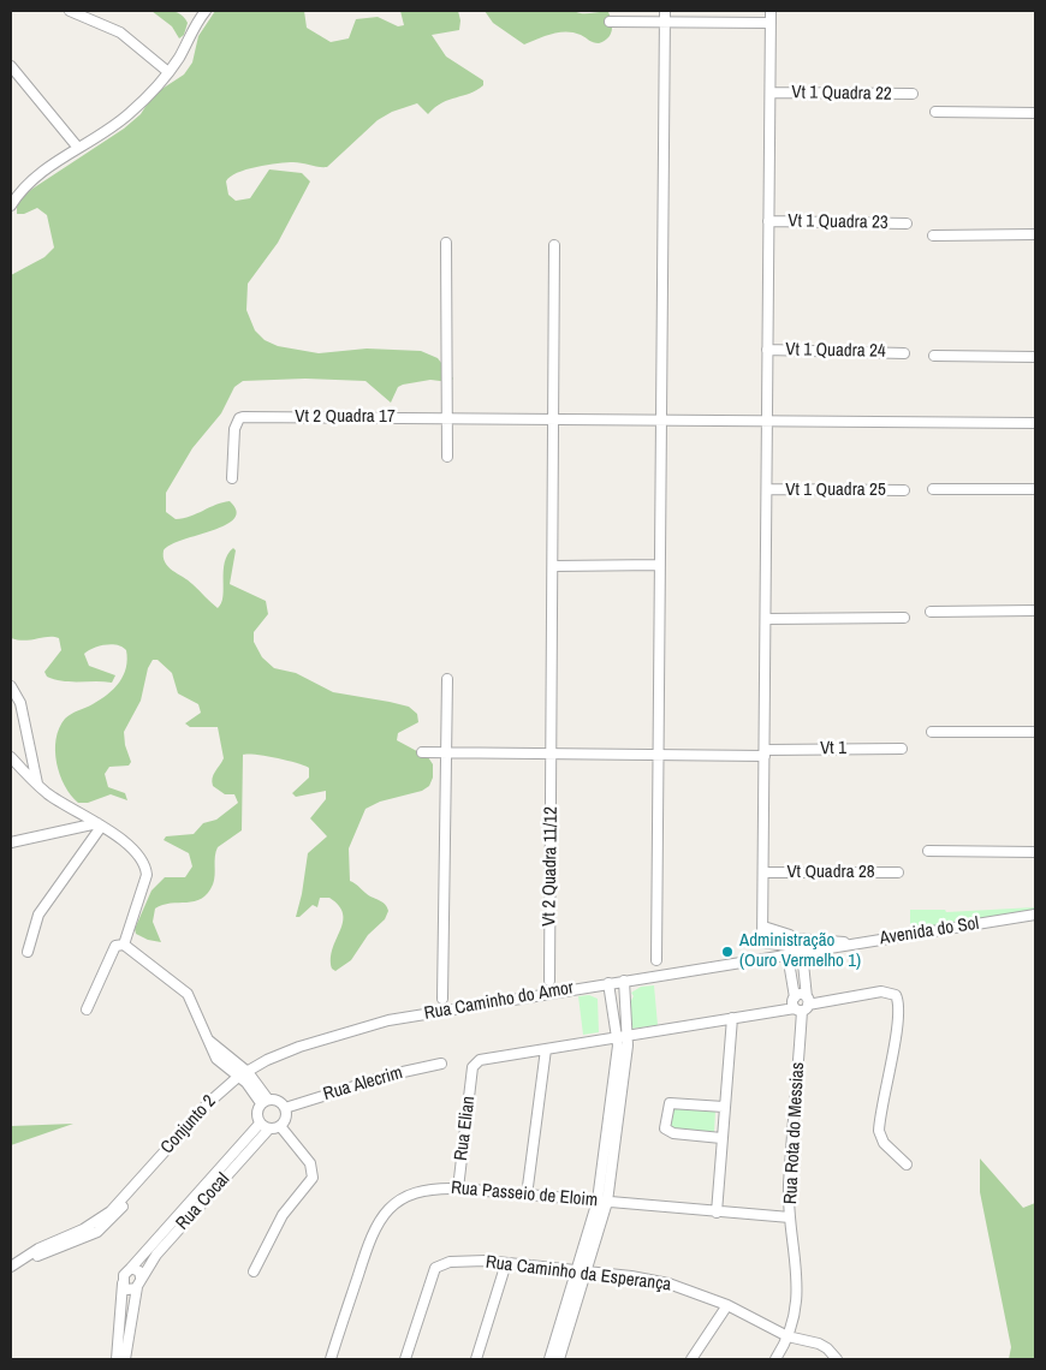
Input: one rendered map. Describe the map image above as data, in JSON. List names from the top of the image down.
{
  "streets": {
    "street": [
      "Vt 1 Quadra 22",
      "Vt 1 Quadra 23",
      "Vt 1 Quadra 24",
      "Vt 2 Quadra 17",
      "Vt 1 Quadra 25",
      "Vt 1",
      "Vt 2 Quadra 11/12",
      "Vt Quadra 28",
      "Avenida do Sol",
      "Rua Caminho do Amor",
      "Rua Alecrim",
      "Conjunto 2",
      "Rua Elian",
      "Rua Rota do Messias",
      "Rua Passeio de Eloim",
      "Rua Cocal",
      "Rua Caminho da Esperança"
    ]
  },
  "crossings": [
    ["Vt 2 Quadra 17", "Vt 2 Quadra 11/12"],
    ["Vt 1", "Vt 2 Quadra 11/12"],
    ["Avenida do Sol", "Rua Caminho do Amor"],
    ["Rua Caminho do Amor", "Conjunto 2"],
    ["Rua Alecrim", "Rua Cocal"],
    ["Rua Elian", "Rua Passeio de Eloim"],
    ["Rua Rota do Messias", "Rua Passeio de Eloim"],
    ["Rua Rota do Messias", "Rua Caminho da Esperança"]
  ],
  "places": ["Administração (Ouro Vermelho 1)"]
}
